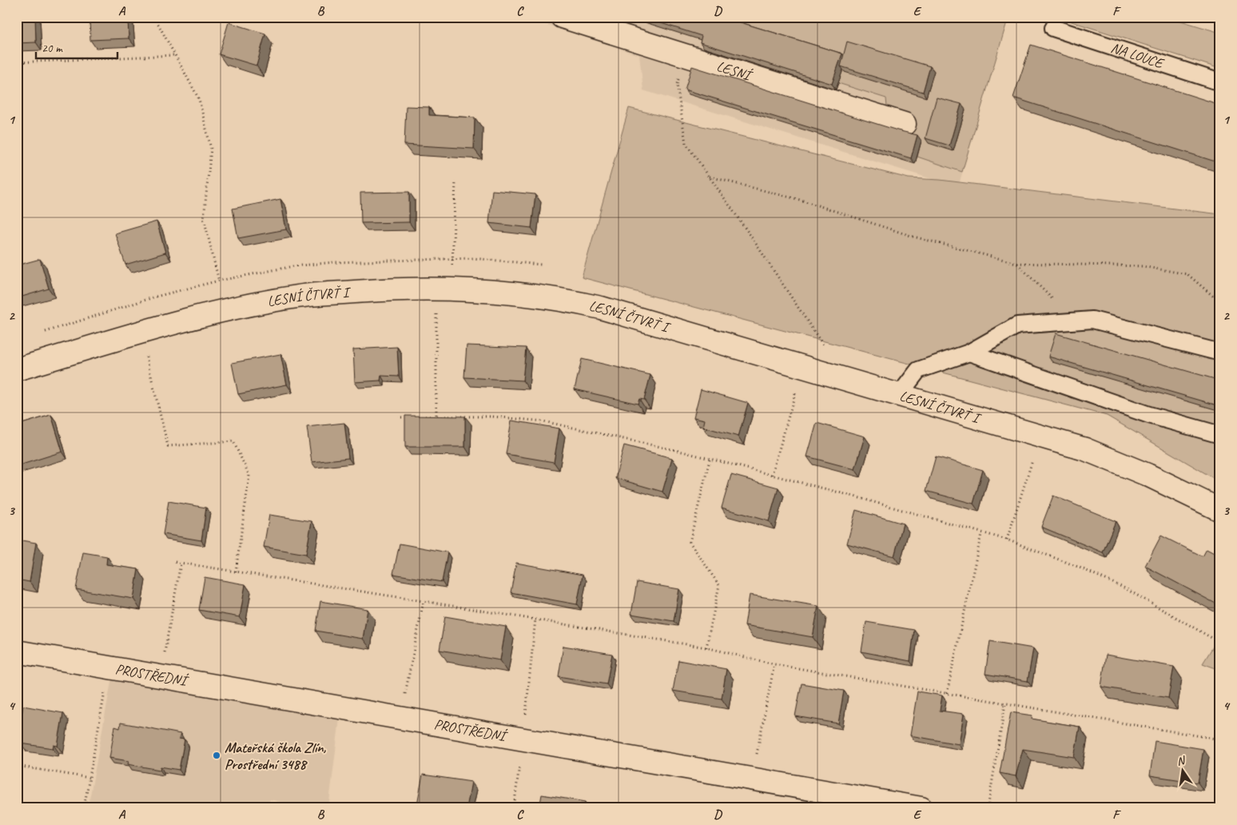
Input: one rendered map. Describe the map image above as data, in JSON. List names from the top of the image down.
{
  "streets": {
    "street": ["LESNÍ", "LESNÍ ČTVRŤ I", "PROSTŘEDNÍ"],
    "lane": ["NA LOUCE"]
  },
  "places": ["Mateřská škola Zlín, Prostřední 3488"],
  "scale_bar": "20 m",
  "north": "top",
  "grid": {
    "columns": [
      "A",
      "B",
      "C",
      "D",
      "E",
      "F"
    ],
    "rows": [
      "1",
      "2",
      "3",
      "4"
    ]
  }
}
